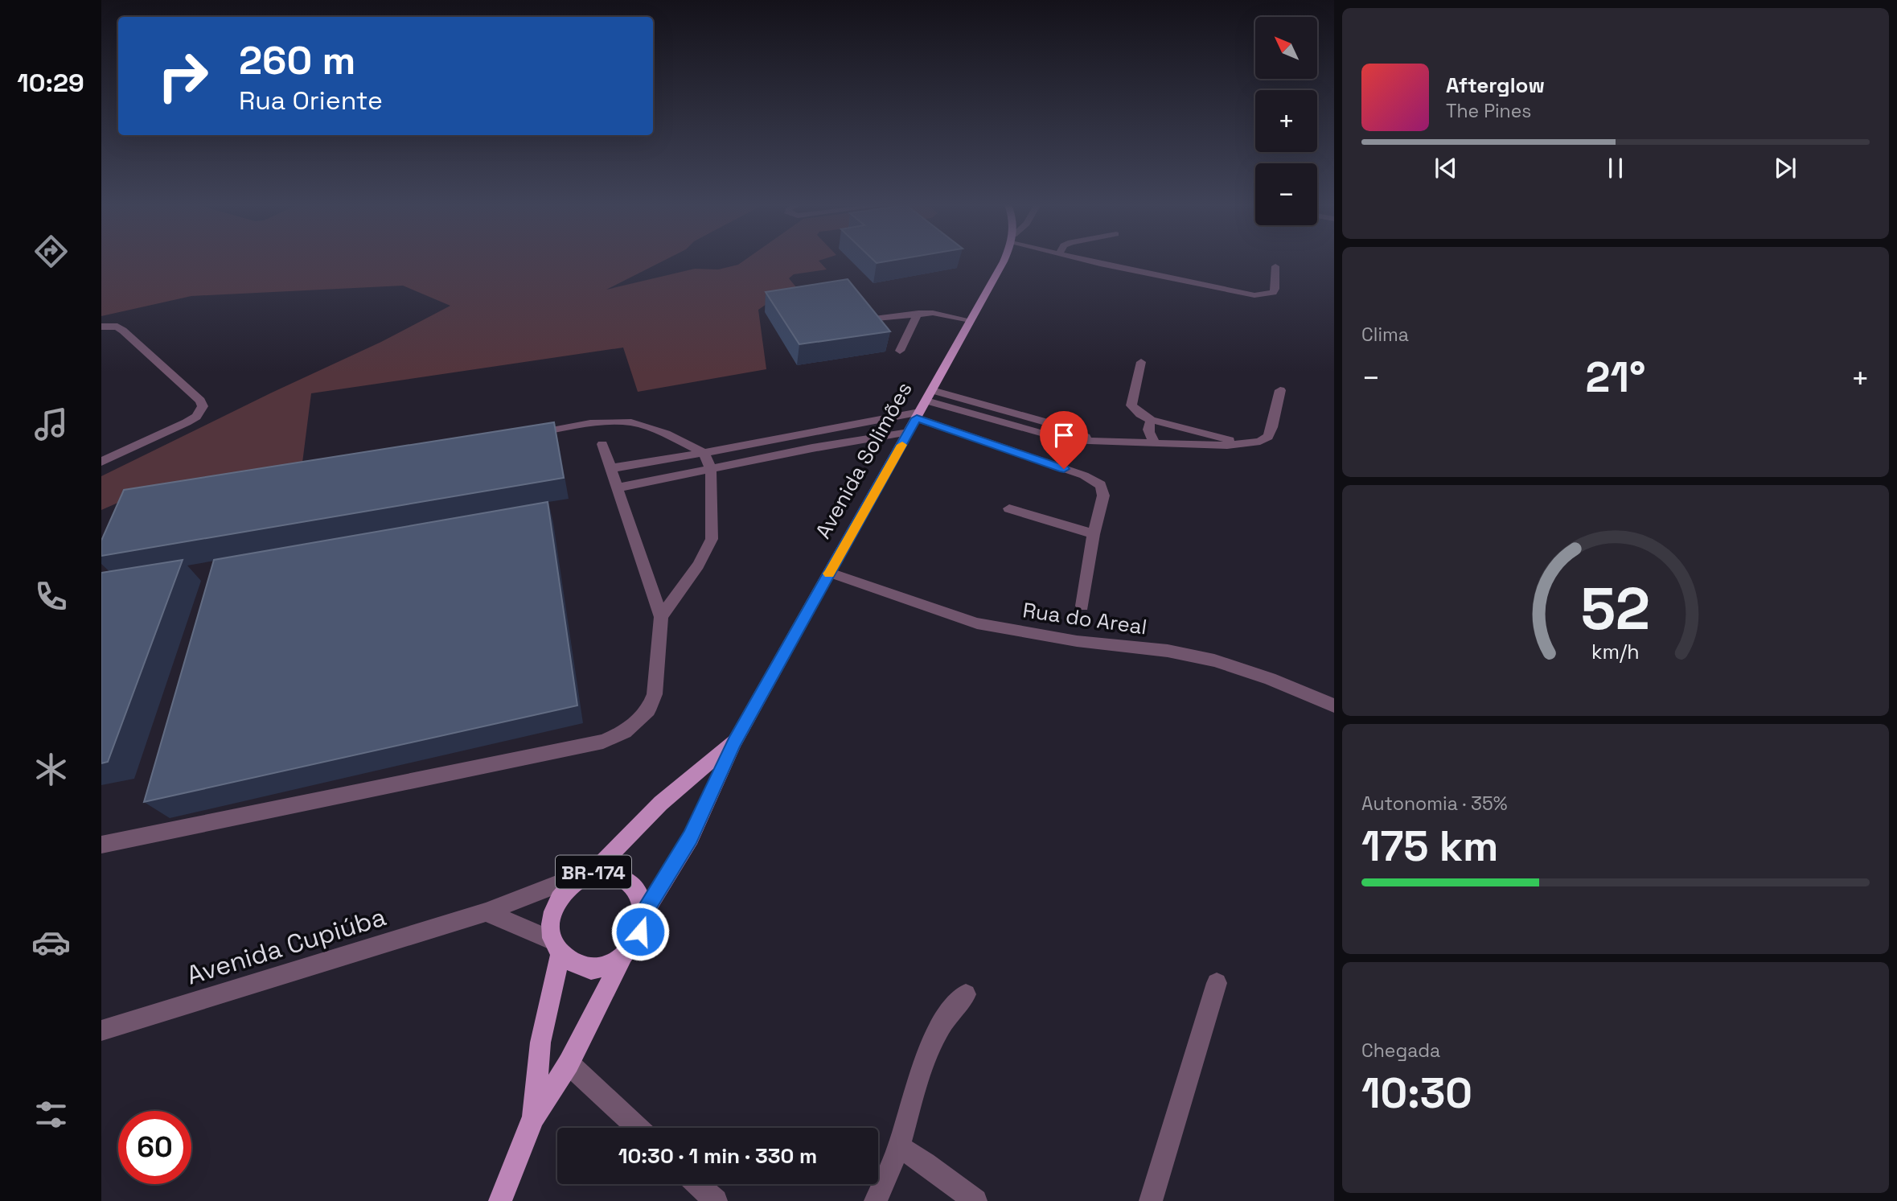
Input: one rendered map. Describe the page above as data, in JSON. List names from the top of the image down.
{
  "streets": {
    "main road": ["Avenida Solimões", "BR-174"],
    "street": ["Rua do Areal", "Avenida Cupiúba"]
  },
  "crossings": [
    ["Avenida Solimões", "Rua do Areal"],
    ["Avenida Solimões", "BR-174"],
    ["Avenida Solimões", "Avenida Cupiúba"],
    ["BR-174", "Avenida Cupiúba"]
  ],
  "north": "top left",
  "page": {
    "tabs": "10:29",
    "map_buttons": ["+", "−"],
    "turn": ["260 m", "Rua Oriente"],
    "song": ["Afterglow", "The Pines"],
    "tile": [
      "Clima",
      ["Autonomia · 35%", "175 km"],
      ["Chegada", "10:30"]
    ],
    "heat": ["−", "21°", "+"],
    "limit": "60",
    "trip": "10:30 · 1 min · 330 m",
    "gauge": ["52", "km/h"]
  }
}
